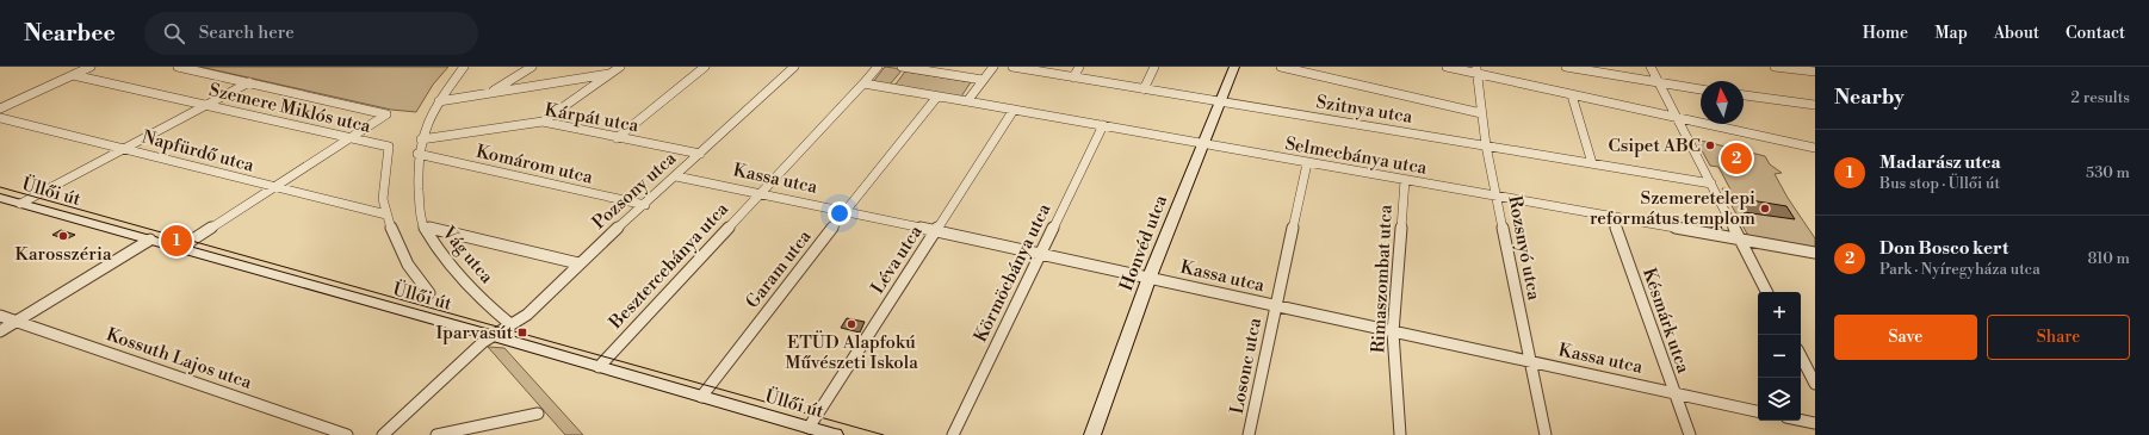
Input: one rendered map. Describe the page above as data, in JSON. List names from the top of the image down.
{
  "streets": {
    "main road": ["Üllői út", "Honvéd utca"],
    "street": [
      "Szemere Miklós utca",
      "Szitnya utca",
      "Kárpát utca",
      "Napfürdő utca",
      "Selmecbánya utca",
      "Komárom utca",
      "Kassa utca",
      "Pozsony utca",
      "Rozsnyó utca",
      "Vág utca",
      "Léva utca",
      "Besztercebánya utca",
      "Garam utca",
      "Körmöcbánya utca",
      "Rimaszombat utca",
      "Késmárk utca",
      "Kossuth Lajos utca",
      "Losonc utca"
    ]
  },
  "crossings": [
    ["Szemere Miklós utca", "Napfürdő utca"],
    ["Szitnya utca", "Honvéd utca"],
    ["Szitnya utca", "Rozsnyó utca"],
    ["Kárpát utca", "Pozsony utca"],
    ["Kárpát utca", "Vág utca"],
    ["Selmecbánya utca", "Honvéd utca"],
    ["Selmecbánya utca", "Rozsnyó utca"],
    ["Selmecbánya utca", "Léva utca"],
    ["Selmecbánya utca", "Besztercebánya utca"],
    ["Selmecbánya utca", "Garam utca"],
    ["Selmecbánya utca", "Körmöcbánya utca"],
    ["Selmecbánya utca", "Rimaszombat utca"],
    ["Selmecbánya utca", "Késmárk utca"],
    ["Selmecbánya utca", "Losonc utca"],
    ["Komárom utca", "Pozsony utca"],
    ["Komárom utca", "Vág utca"],
    ["Kassa utca", "Pozsony utca"],
    ["Kassa utca", "Honvéd utca"],
    ["Kassa utca", "Rozsnyó utca"],
    ["Kassa utca", "Léva utca"],
    ["Kassa utca", "Besztercebánya utca"],
    ["Kassa utca", "Garam utca"],
    ["Kassa utca", "Körmöcbánya utca"],
    ["Kassa utca", "Rimaszombat utca"],
    ["Kassa utca", "Késmárk utca"],
    ["Kassa utca", "Losonc utca"],
    ["Pozsony utca", "Üllői út"],
    ["Pozsony utca", "Vág utca"],
    ["Üllői út", "Léva utca"],
    ["Üllői út", "Besztercebánya utca"],
    ["Üllői út", "Garam utca"]
  ],
  "places": {
    "other": [
      "Csipet ABC",
      "Szemeretelepi református templom",
      "Karosszéria",
      "ETÜD Alapfokú Művészeti Iskola"
    ],
    "transit": ["Iparvasút"]
  },
  "north": "top",
  "page": {
    "header": "Nearbee",
    "search": "Search here",
    "nav": [
      "Home",
      "Map",
      "About",
      "Contact"
    ],
    "heading": ["Nearby", "2 results"],
    "list": [
      {
        "mark": "1",
        "name": "Madarász utca",
        "note": "Bus stop · Üllői út",
        "value": "530 m"
      },
      {
        "mark": "2",
        "name": "Don Bosco kert",
        "note": "Park · Nyíregyháza utca",
        "value": "810 m"
      }
    ],
    "pins": ["2", "1"],
    "map_buttons": ["+", "−"],
    "buttons": ["Save", "Share"]
  }
}
